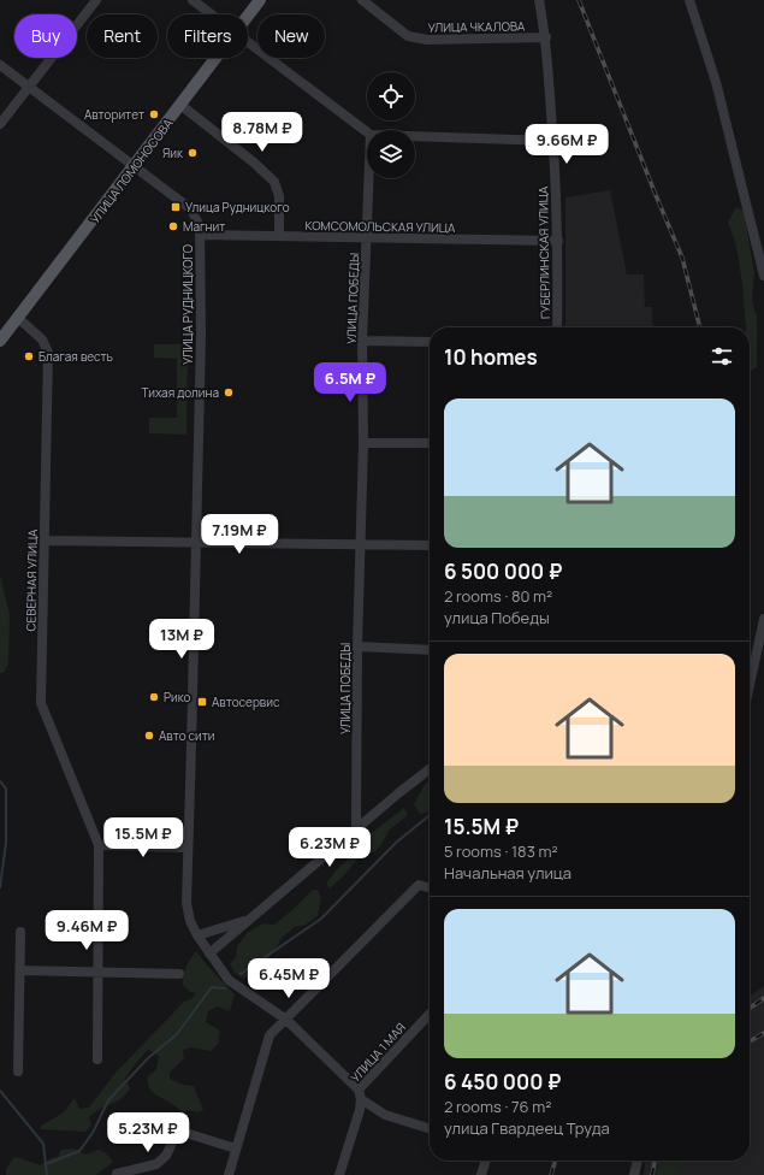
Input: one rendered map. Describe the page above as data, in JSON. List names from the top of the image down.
{
  "streets": {
    "main road": ["УЛИЦА ЛОМОНОСОВА"],
    "street": [
      "УЛИЦА ЧКАЛОВА",
      "КОМСОМОЛЬСКАЯ УЛИЦА",
      "ГУБЕРЛИНСКАЯ УЛИЦА",
      "УЛИЦА ПОБЕДЫ",
      "УЛИЦА РУДНИЦКОГО",
      "СЕВЕРНАЯ УЛИЦА",
      "УЛИЦА 1 МАЯ"
    ]
  },
  "crossings": [
    ["УЛИЦА ЧКАЛОВА", "ГУБЕРЛИНСКАЯ УЛИЦА"],
    ["УЛИЦА ЛОМОНОСОВА", "УЛИЦА РУДНИЦКОГО"],
    ["УЛИЦА ЛОМОНОСОВА", "СЕВЕРНАЯ УЛИЦА"],
    ["КОМСОМОЛЬСКАЯ УЛИЦА", "ГУБЕРЛИНСКАЯ УЛИЦА"],
    ["КОМСОМОЛЬСКАЯ УЛИЦА", "УЛИЦА ПОБЕДЫ"],
    ["КОМСОМОЛЬСКАЯ УЛИЦА", "УЛИЦА РУДНИЦКОГО"],
    ["УЛИЦА РУДНИЦКОГО", "УЛИЦА 1 МАЯ"]
  ],
  "places": {
    "other": [
      "Авторитет",
      "Яик",
      "Магнит",
      "Благая весть",
      "Тихая долина",
      "Рико",
      "Авто сити"
    ],
    "transit": ["Улица Рудницкого", "Автосервис"]
  },
  "page": {
    "chip": [
      "Buy",
      "Rent",
      "Filters",
      "New"
    ],
    "price": [
      "8.78M ₽",
      "9.66M ₽",
      "6.5M ₽",
      "7.19M ₽",
      "13M ₽",
      "15.5M ₽",
      "6.23M ₽",
      "9.46M ₽",
      "6.45M ₽",
      "5.23M ₽"
    ],
    "heading": "10 homes",
    "list": [
      {
        "name": "6 500 000 ₽",
        "note": "2 rooms · 80 m² · улица Победы"
      },
      {
        "name": "15.5M ₽",
        "note": "5 rooms · 183 m² · Начальная улица"
      },
      {
        "name": "6 450 000 ₽",
        "note": "2 rooms · 76 m² · улица Гвардеец Труда"
      }
    ]
  }
}
